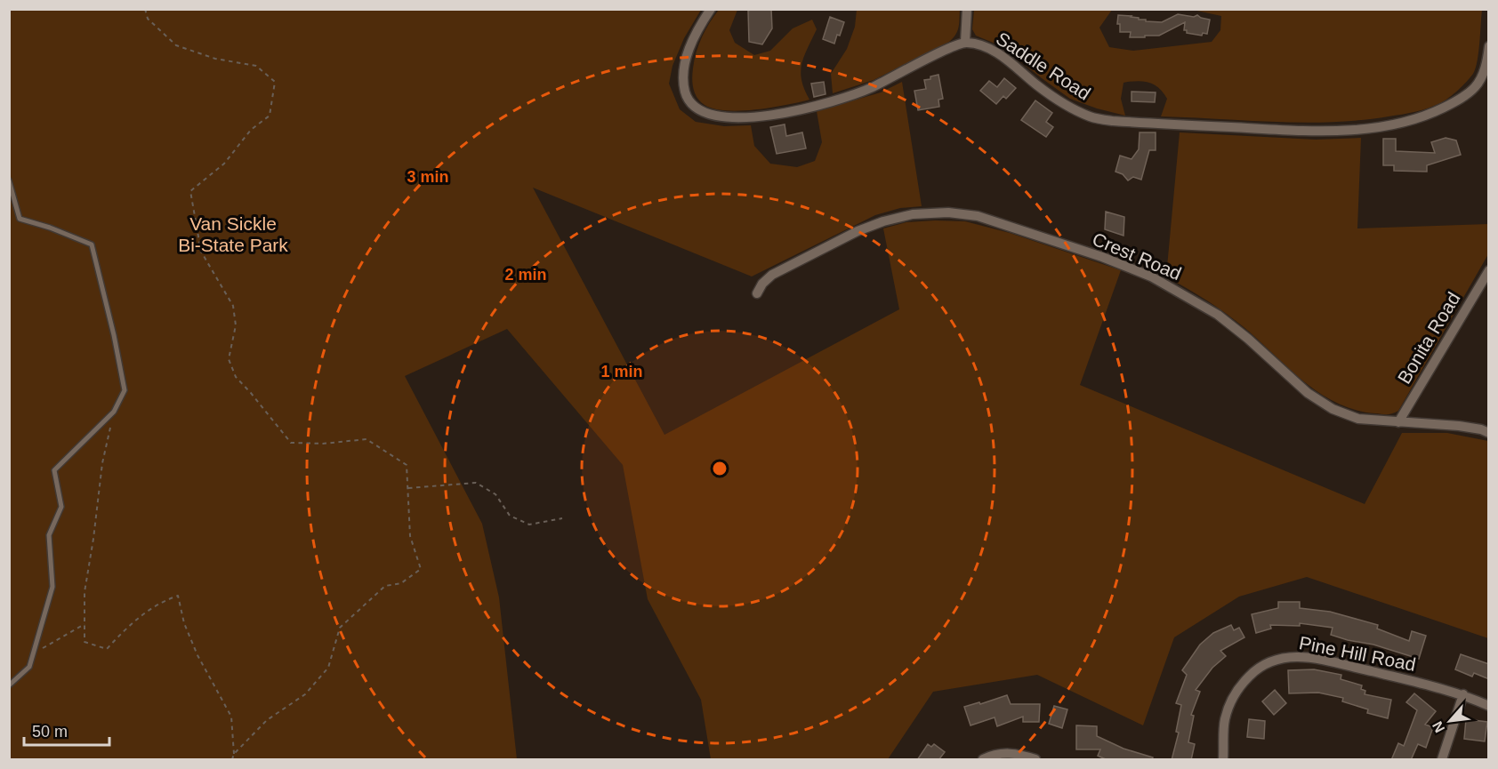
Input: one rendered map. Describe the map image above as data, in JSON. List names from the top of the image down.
{
  "streets": {
    "street": [
      "Saddle Road",
      "Crest Road",
      "Bonita Road",
      "Pine Hill Road"
    ]
  },
  "crossings": [
    ["Crest Road", "Bonita Road"]
  ],
  "parks": ["Van Sickle Bi-State Park"],
  "scale_bar": "50 m",
  "north": "bottom left",
  "rings": ["3 min", "2 min", "1 min"]
}
